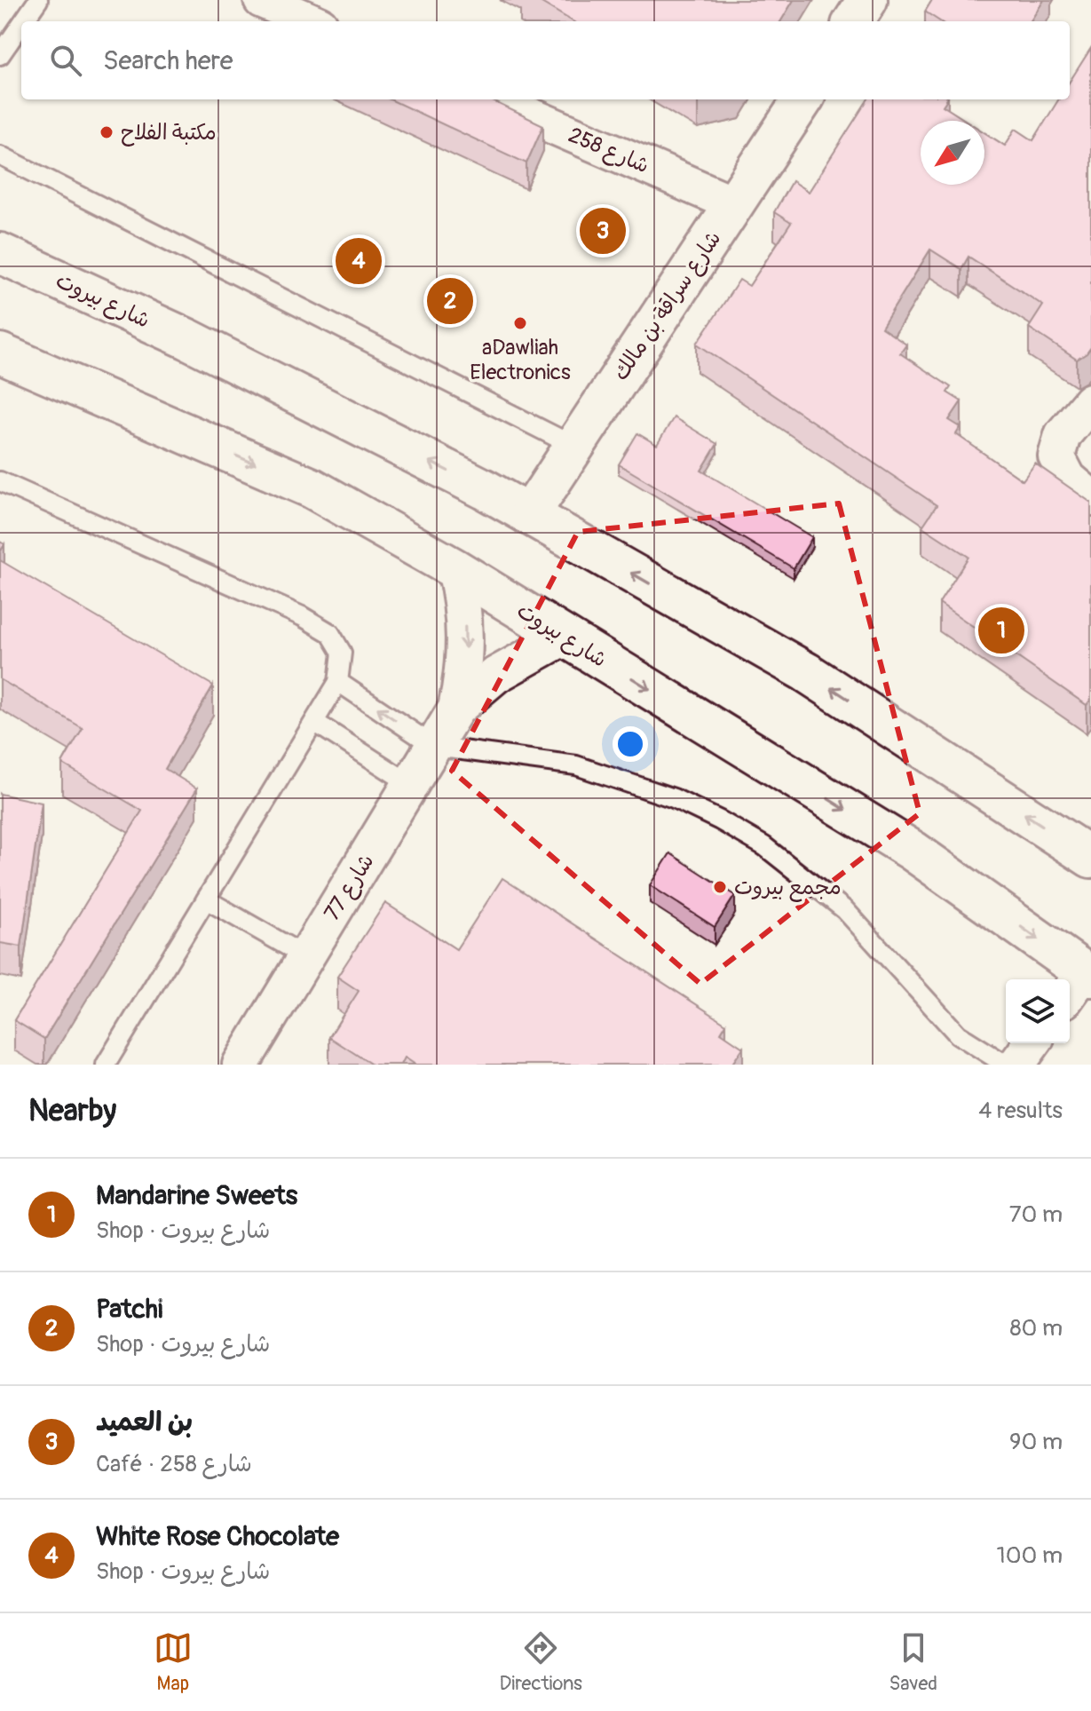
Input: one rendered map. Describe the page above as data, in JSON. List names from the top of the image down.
{
  "streets": {
    "main road": ["شارع بيروت", "شارع سراقة بن مالك"],
    "street": ["شارع 258", "شارع 77"]
  },
  "crossings": [
    ["شارع 258", "شارع سراقة بن مالك"],
    ["شارع بيروت", "شارع سراقة بن مالك"],
    ["شارع بيروت", "شارع 77"]
  ],
  "places": ["مكتبة الفلاح", "aDawliah Electronics", "مجمع بيروت"],
  "north": "bottom left",
  "page": {
    "search": "Search here",
    "pins": [
      "3",
      "4",
      "2",
      "1"
    ],
    "heading": ["Nearby", "4 results"],
    "list": [
      {
        "mark": "1",
        "name": "Mandarine Sweets",
        "note": "Shop · شارع بيروت",
        "value": "70 m"
      },
      {
        "mark": "2",
        "name": "Patchi",
        "note": "Shop · شارع بيروت",
        "value": "80 m"
      },
      {
        "mark": "3",
        "name": "بن العميد",
        "note": "Café · شارع 258",
        "value": "90 m"
      },
      {
        "mark": "4",
        "name": "White Rose Chocolate",
        "note": "Shop · شارع بيروت",
        "value": "100 m"
      }
    ],
    "nav": ["Map", "Directions", "Saved"]
  }
}
